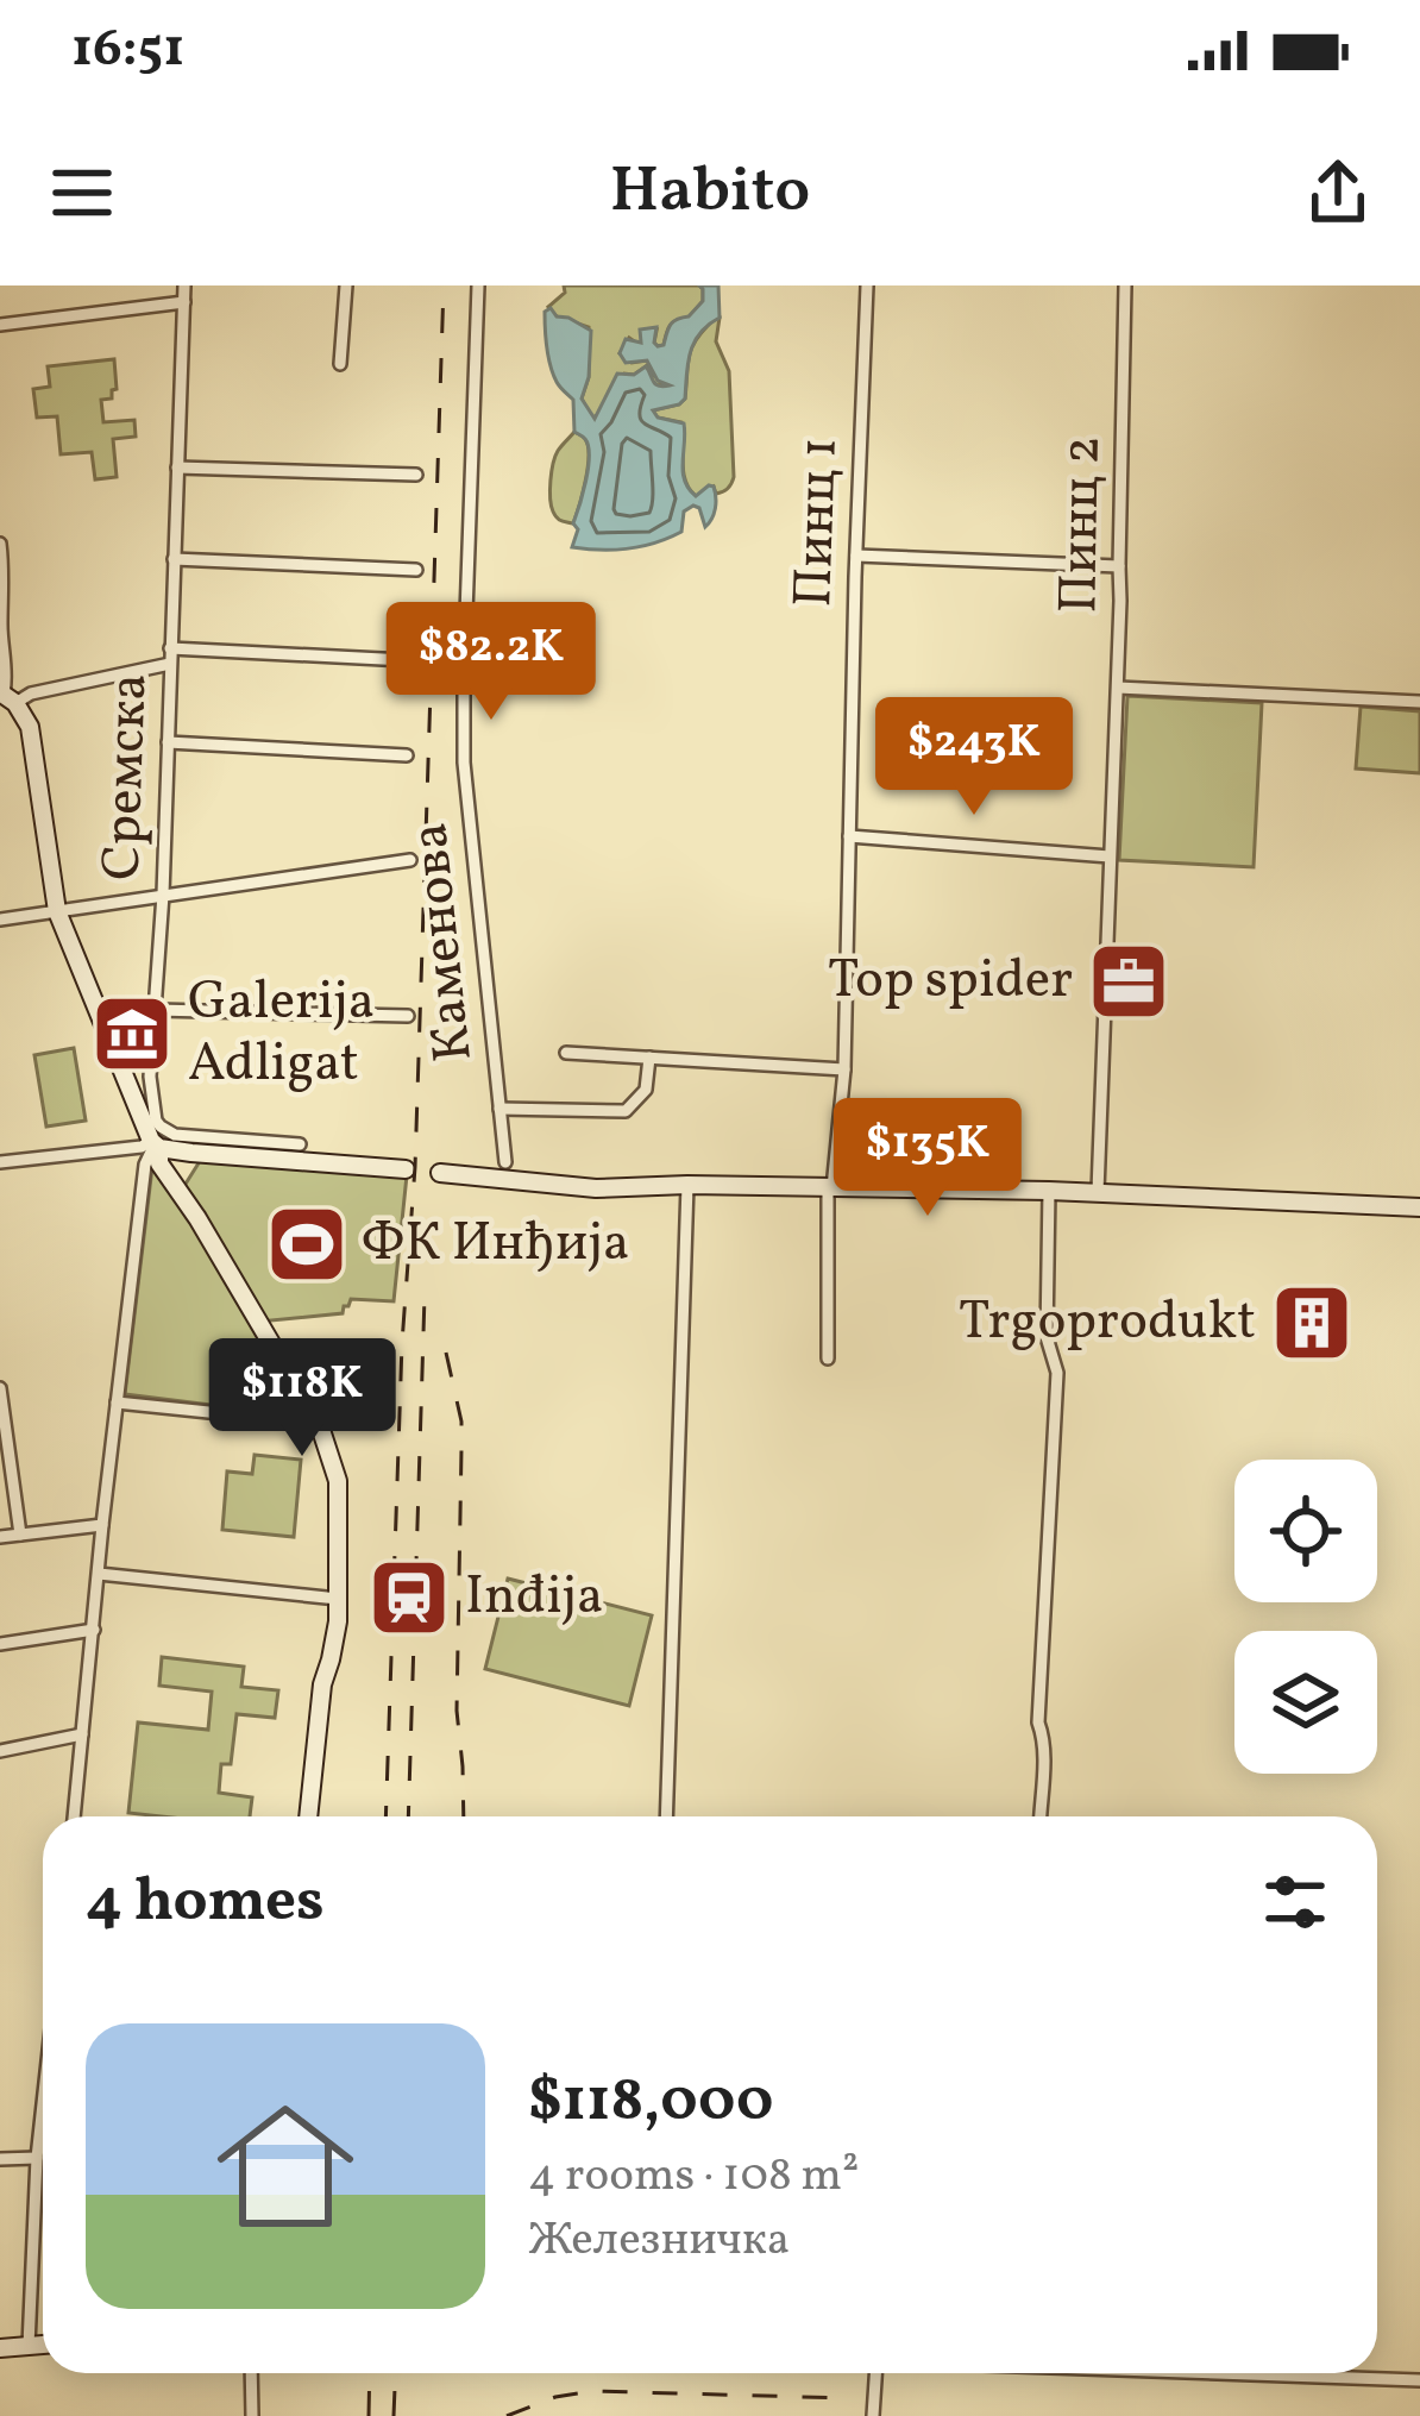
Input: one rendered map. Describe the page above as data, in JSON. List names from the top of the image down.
{
  "streets": {
    "street": [
      "Пинц 1",
      "Пинц 2",
      "Сремска",
      "Каменова"
    ]
  },
  "places": {
    "office": ["Top spider"],
    "museum": ["Galerija Adligat"],
    "sports": ["ФК Инђија"],
    "building": ["Trgoprodukt"],
    "station": ["Inđija"]
  },
  "page": {
    "status": "16:51",
    "header": "Habito",
    "price": [
      "$82.2K",
      "$243K",
      "$135K",
      "$118K"
    ],
    "heading": "4 homes",
    "list": [
      {
        "name": "$118,000",
        "note": "4 rooms · 108 m² · Железничка"
      }
    ]
  }
}
